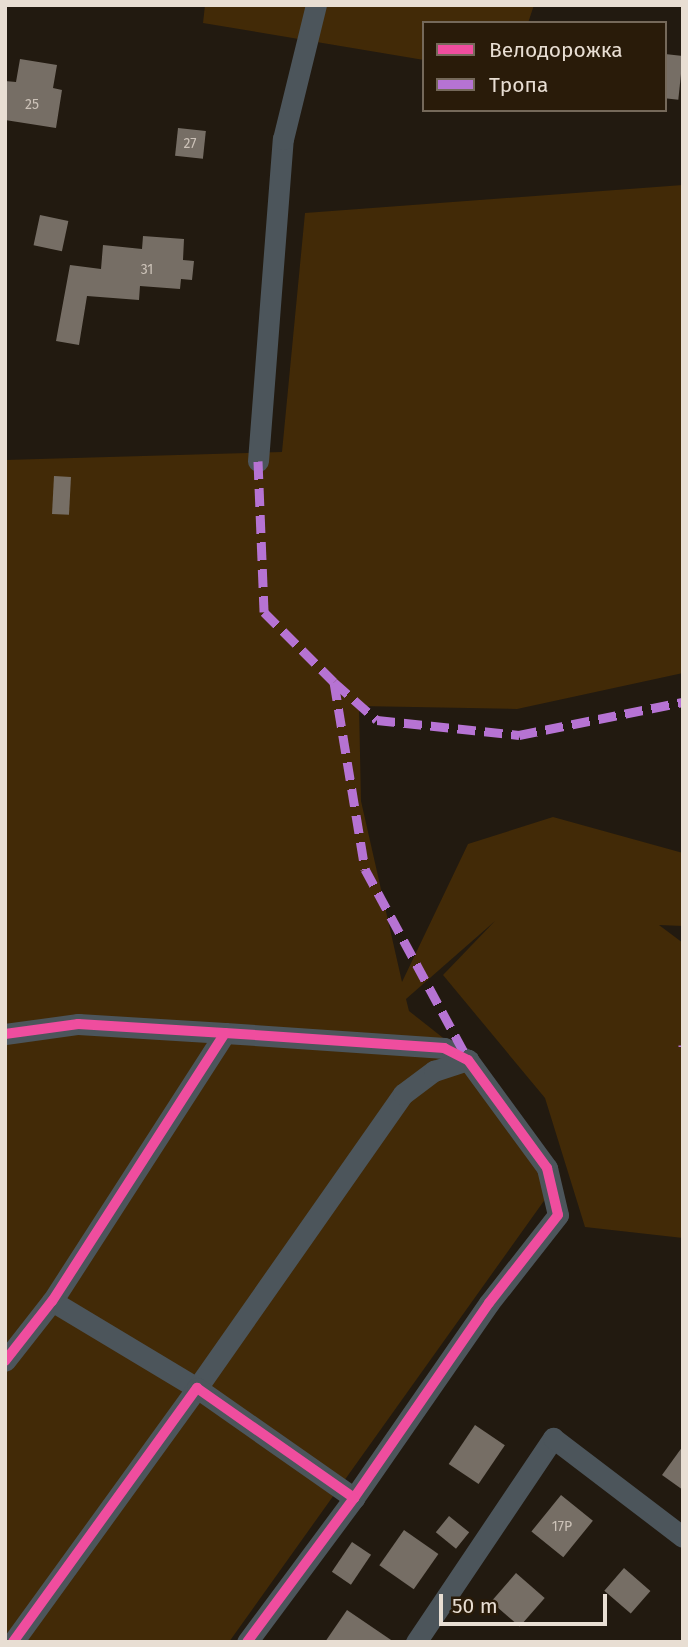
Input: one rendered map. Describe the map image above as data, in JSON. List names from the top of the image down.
{
  "house_numbers": [
    "25",
    "27",
    "31",
    "17Р"
  ],
  "legend": ["Велодорожка", "Тропа"],
  "scale_bar": "50 m"
}
